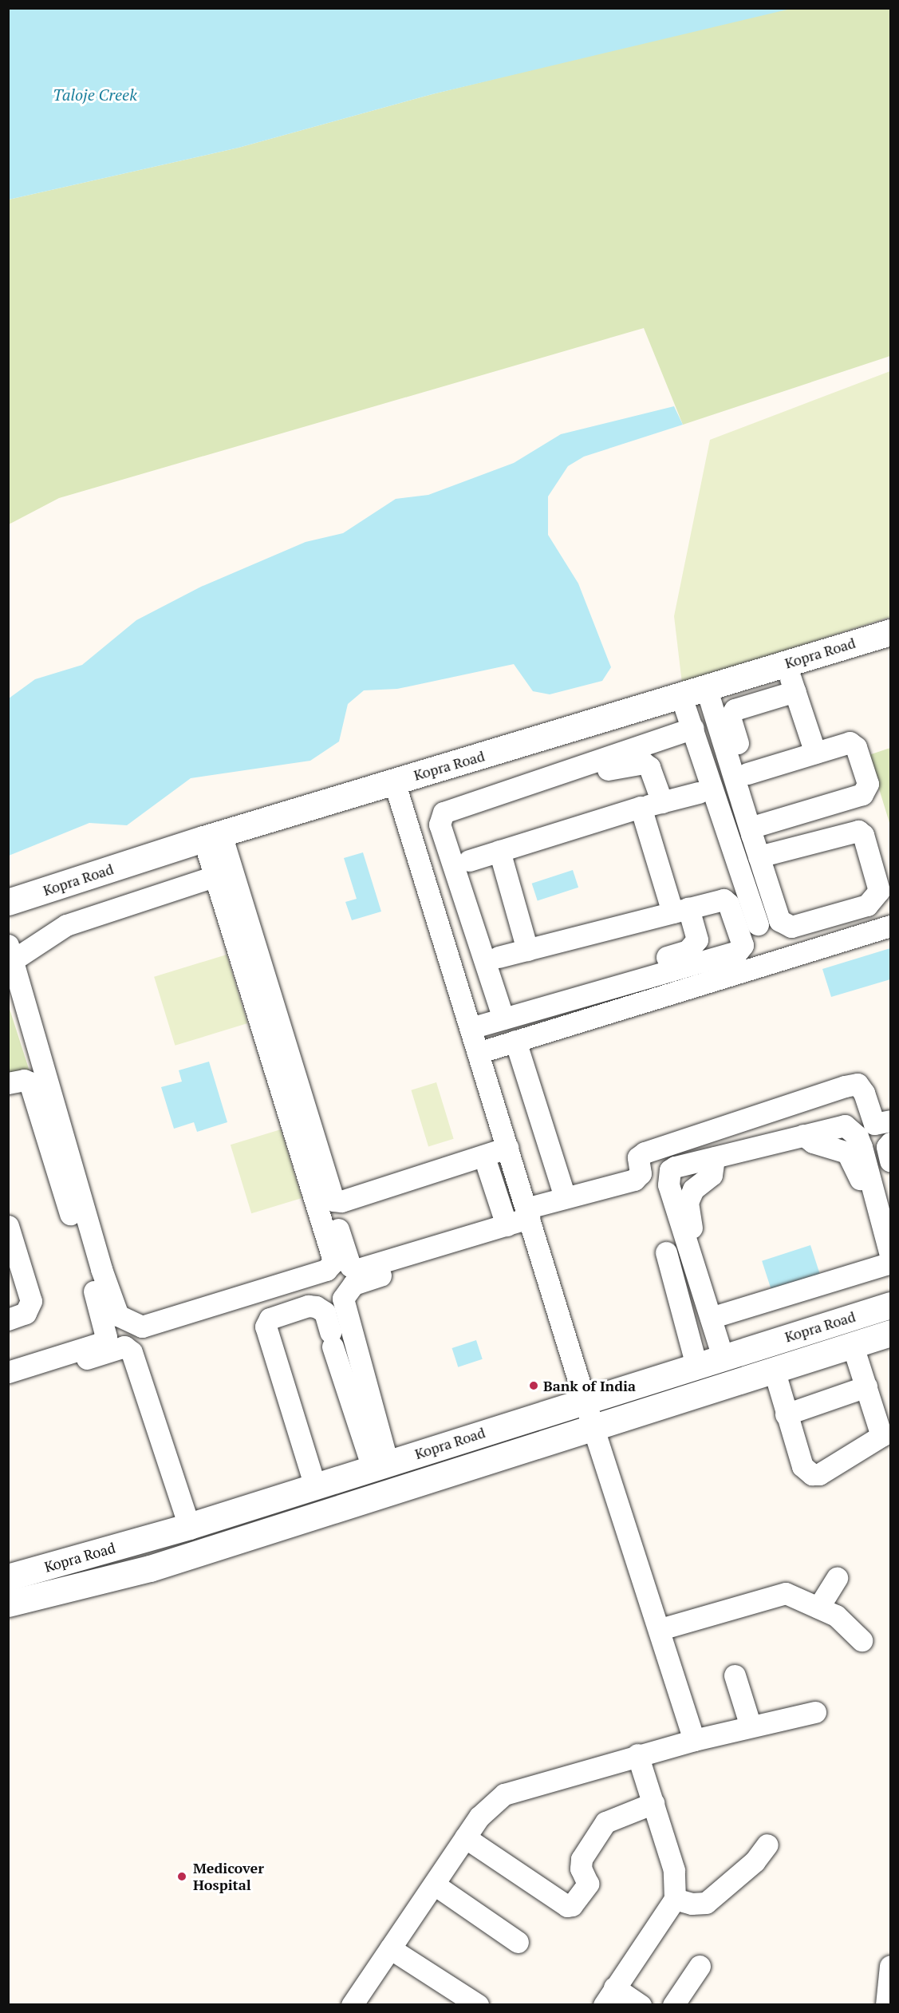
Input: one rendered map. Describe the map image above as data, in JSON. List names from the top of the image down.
{
  "streets": {
    "street": ["Kopra Road"]
  },
  "water": ["Taloje Creek"],
  "places": ["Bank of India", "Medicover Hospital"]
}
